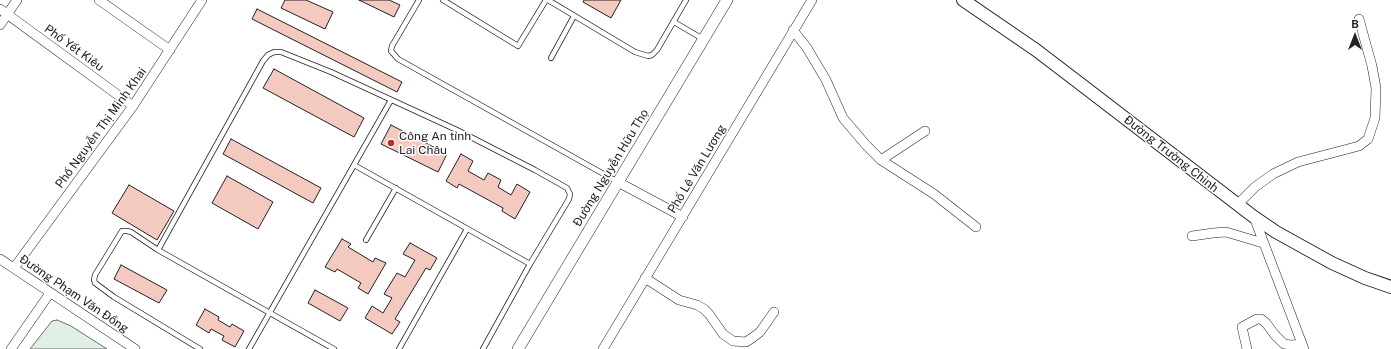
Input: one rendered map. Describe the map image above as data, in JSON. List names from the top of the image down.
{
  "streets": {
    "main road": ["Đường Trường Chinh"],
    "street": [
      "Phố Yết Kiêu",
      "Phố Nguyễn Thị Minh Khai",
      "Đường Nguyễn Hữu Thọ",
      "Phố Lê Văn Lương",
      "Đường Phạm Văn Đồng"
    ]
  },
  "crossings": [
    ["Phố Yết Kiêu", "Phố Nguyễn Thị Minh Khai"],
    ["Phố Nguyễn Thị Minh Khai", "Đường Phạm Văn Đồng"]
  ],
  "places": ["Công An tỉnh Lai Châu"],
  "north": "top"
}
